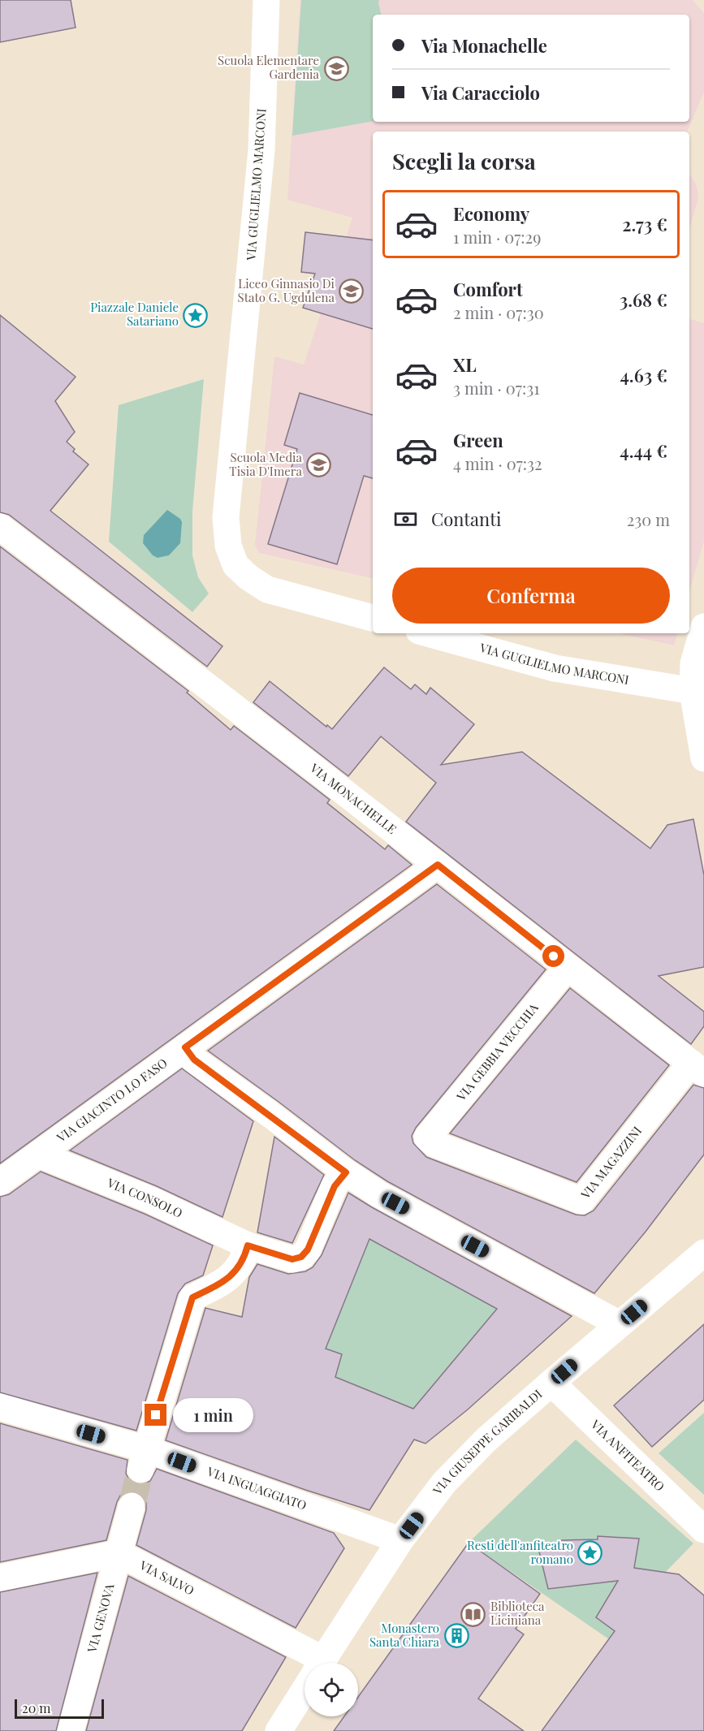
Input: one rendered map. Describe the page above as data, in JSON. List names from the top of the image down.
{
  "streets": {
    "street": [
      "VIA GUGLIELMO MARCONI",
      "VIA MONACHELLE",
      "VIA GEBBIA VECCHIA",
      "VIA GIACINTO LO FASO",
      "VIA MAGAZZINI",
      "VIA CONSOLO",
      "VIA GIUSEPPE GARIBALDI",
      "VIA ANFITEATRO",
      "VIA INGUAGGIATO",
      "VIA SALVO",
      "VIA GENOVA"
    ]
  },
  "crossings": [
    ["VIA MONACHELLE", "VIA GEBBIA VECCHIA"],
    ["VIA MONACHELLE", "VIA GIACINTO LO FASO"],
    ["VIA MONACHELLE", "VIA MAGAZZINI"],
    ["VIA GEBBIA VECCHIA", "VIA MAGAZZINI"],
    ["VIA GIACINTO LO FASO", "VIA CONSOLO"],
    ["VIA GIUSEPPE GARIBALDI", "VIA ANFITEATRO"],
    ["VIA GIUSEPPE GARIBALDI", "VIA INGUAGGIATO"],
    ["VIA SALVO", "VIA GENOVA"]
  ],
  "places": {
    "school or university": ["Scuola Elementare Gardenia", "Liceo Ginnasio Di Stato G. Ugdulena", "Scuola Media Tisia D'Imera"],
    "place": ["Piazzale Daniele Satariano", "Resti dell'anfiteatro romano"],
    "library": ["Biblioteca Liciniana"],
    "building": ["Monastero Santa Chiara"]
  },
  "scale_bar": "20 m",
  "page": {
    "banner": ["Via Monachelle", "Via Caracciolo"],
    "heading": "Scegli la corsa",
    "list": [
      {
        "name": "Economy",
        "note": "1 min · 07:29",
        "value": "2.73 €"
      },
      {
        "name": "Comfort",
        "note": "2 min · 07:30",
        "value": "3.68 €"
      },
      {
        "name": "XL",
        "note": "3 min · 07:31",
        "value": "4.63 €"
      },
      {
        "name": "Green",
        "note": "4 min · 07:32",
        "value": "4.44 €"
      }
    ],
    "pay": ["Contanti", "230 m"],
    "buttons": "Conferma",
    "bubble": "1 min",
    "scale": "20 m"
  }
}
